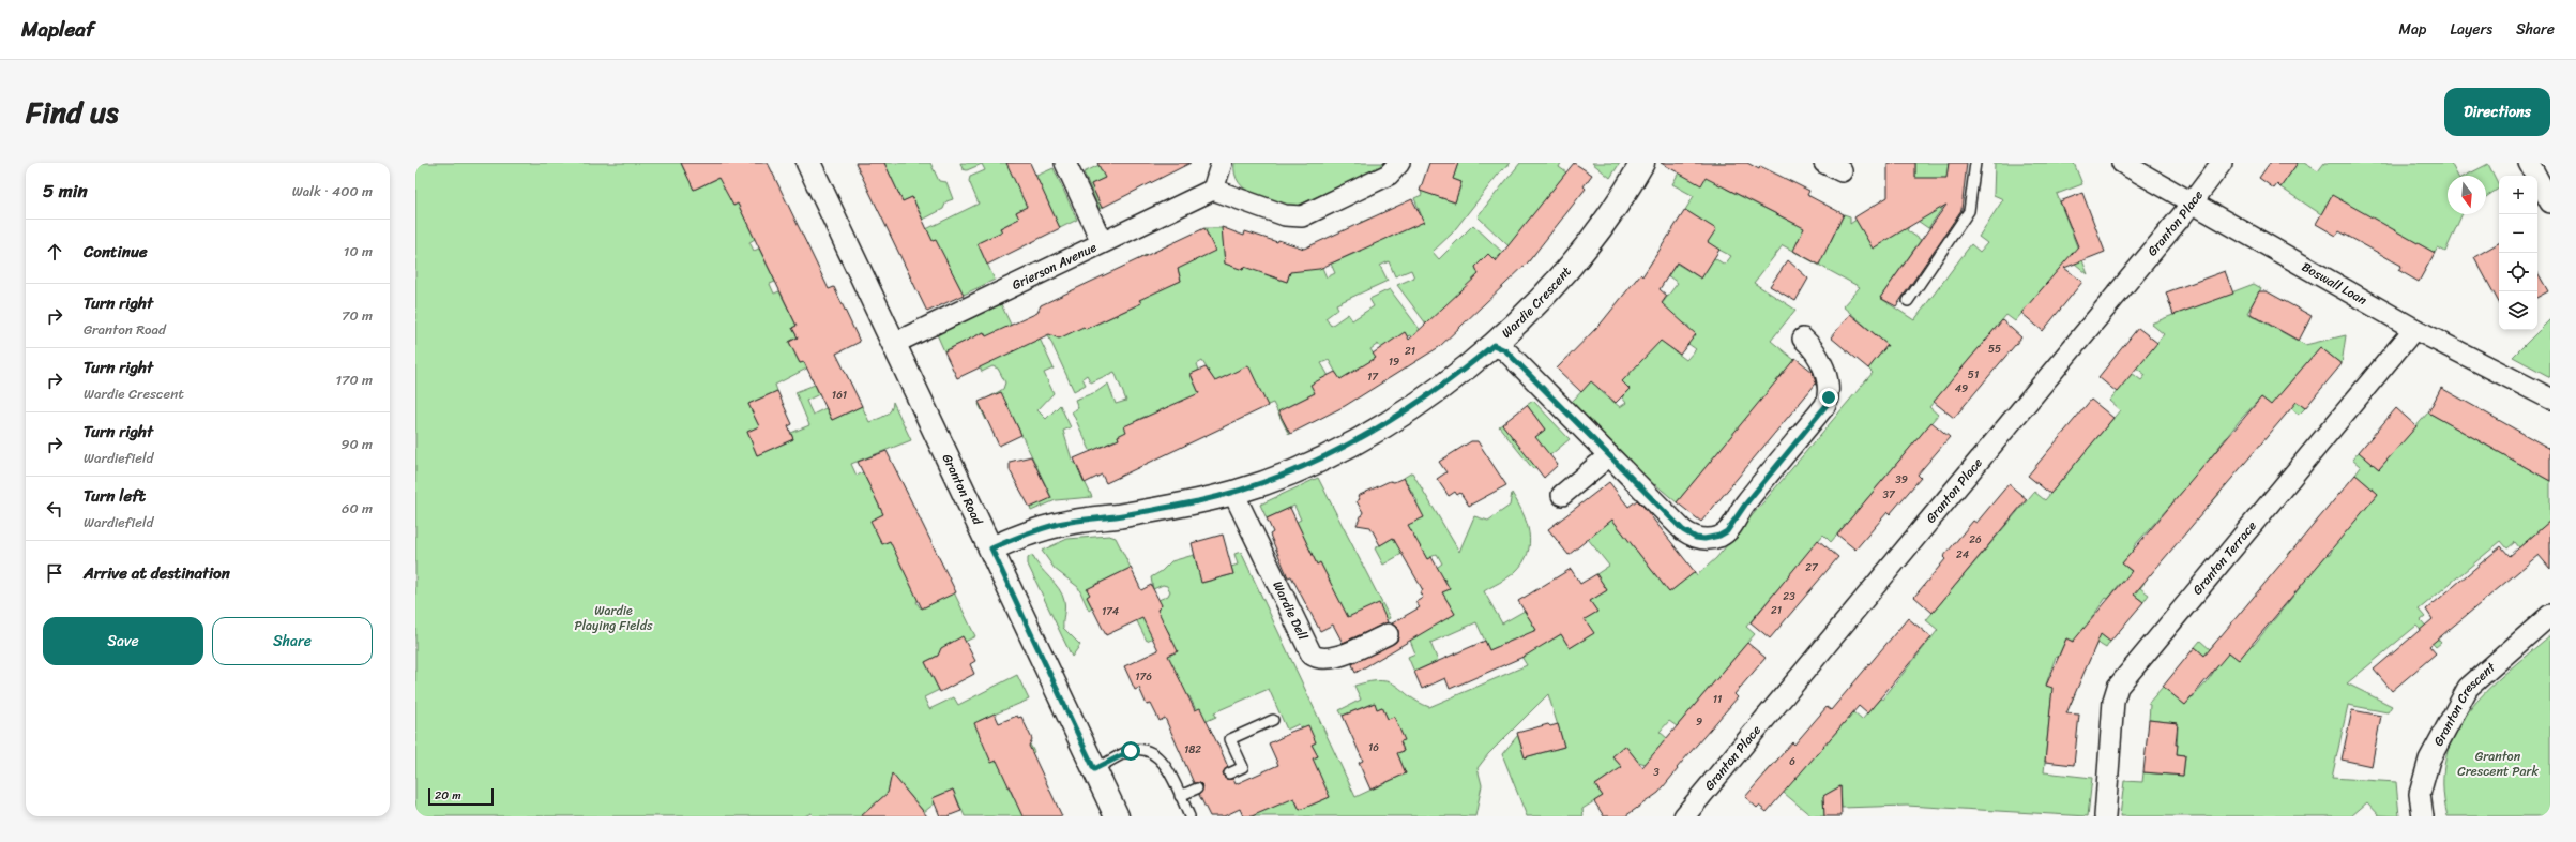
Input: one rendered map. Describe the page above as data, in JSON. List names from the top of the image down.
{
  "streets": {
    "street": [
      "Granton Place",
      "Grierson Avenue",
      "Boswall Loan",
      "Wardie Crescent",
      "Granton Road",
      "Granton Terrace",
      "Wardie Dell",
      "Granton Crescent"
    ]
  },
  "crossings": [
    ["Granton Place", "Boswall Loan"],
    ["Grierson Avenue", "Granton Road"],
    ["Boswall Loan", "Granton Terrace"],
    ["Wardie Crescent", "Granton Road"],
    ["Wardie Crescent", "Wardie Dell"]
  ],
  "parks": ["Wardie Playing Fields", "Granton Crescent Park"],
  "house_numbers": [
    "55",
    "21",
    "19",
    "51",
    "17",
    "49",
    "161",
    "39",
    "37",
    "26",
    "24",
    "27",
    "23",
    "21",
    "174",
    "176",
    "11",
    "9",
    "16",
    "182",
    "6",
    "3"
  ],
  "scale_bar": "20 m",
  "north": "bottom",
  "page": {
    "header": "Mapleaf",
    "nav": ["Map", "Layers", "Share"],
    "title": "Find us",
    "buttons": [
      "Directions",
      ["Save", "Share"]
    ],
    "heading": ["5 min", "Walk · 400 m"],
    "map_buttons": ["+", "−"],
    "list": [
      ["Continue", "10 m"],
      ["Turn right", "Granton Road", "70 m"],
      ["Turn right", "Wardie Crescent", "170 m"],
      ["Turn right", "Wardiefield", "90 m"],
      ["Turn left", "Wardiefield", "60 m"],
      "Arrive at destination"
    ],
    "scale": "20 m"
  }
}
